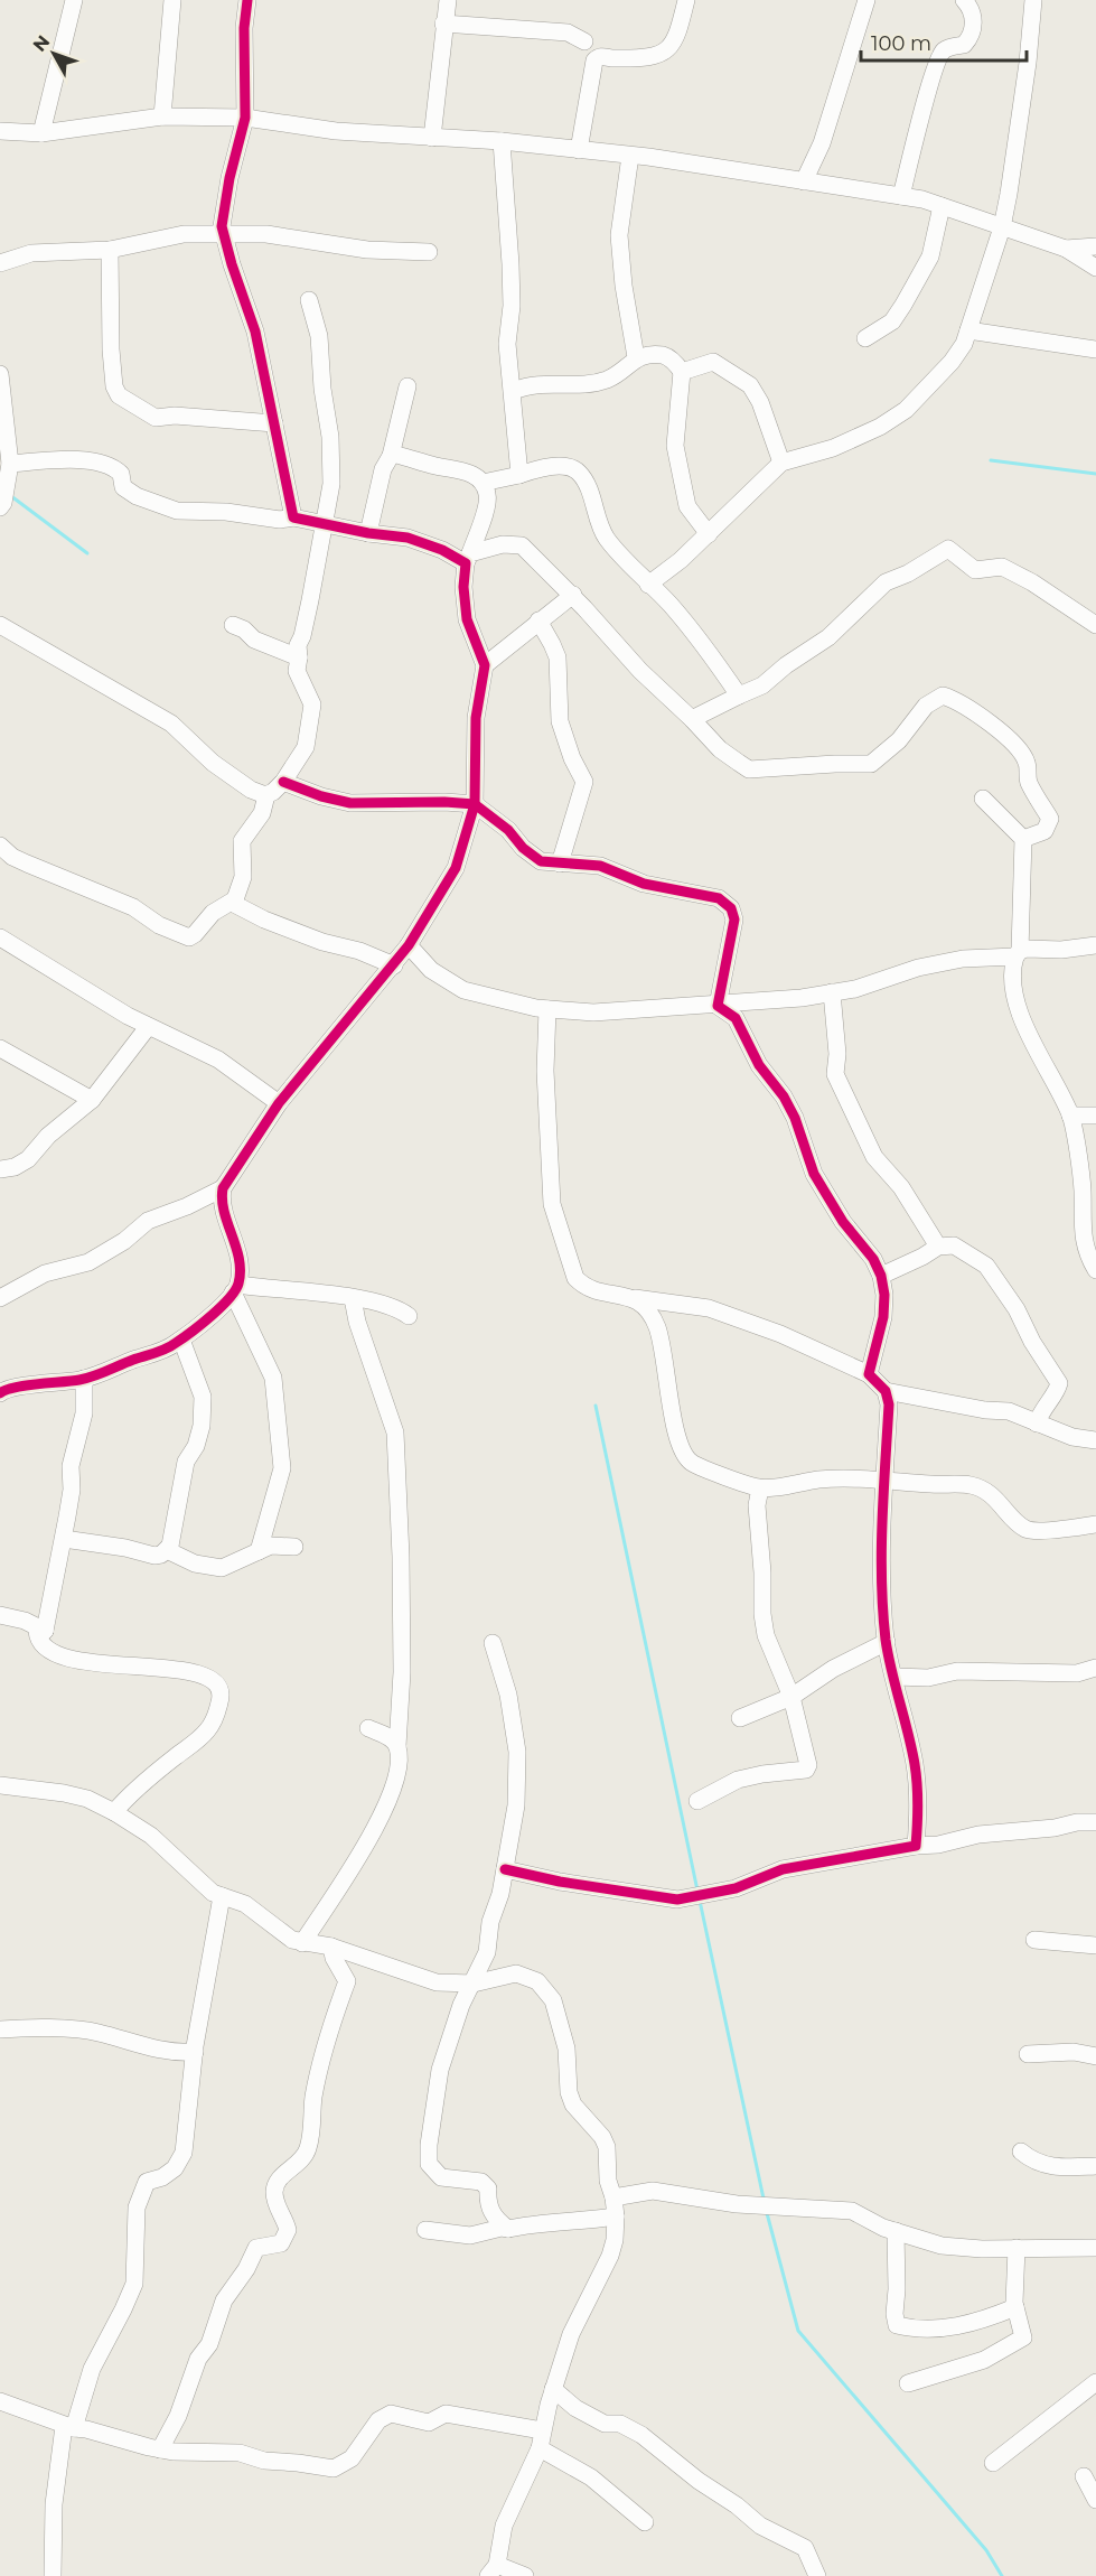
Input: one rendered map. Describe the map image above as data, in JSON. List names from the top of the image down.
{
  "scale_bar": "100 m",
  "north": "top left"
}
